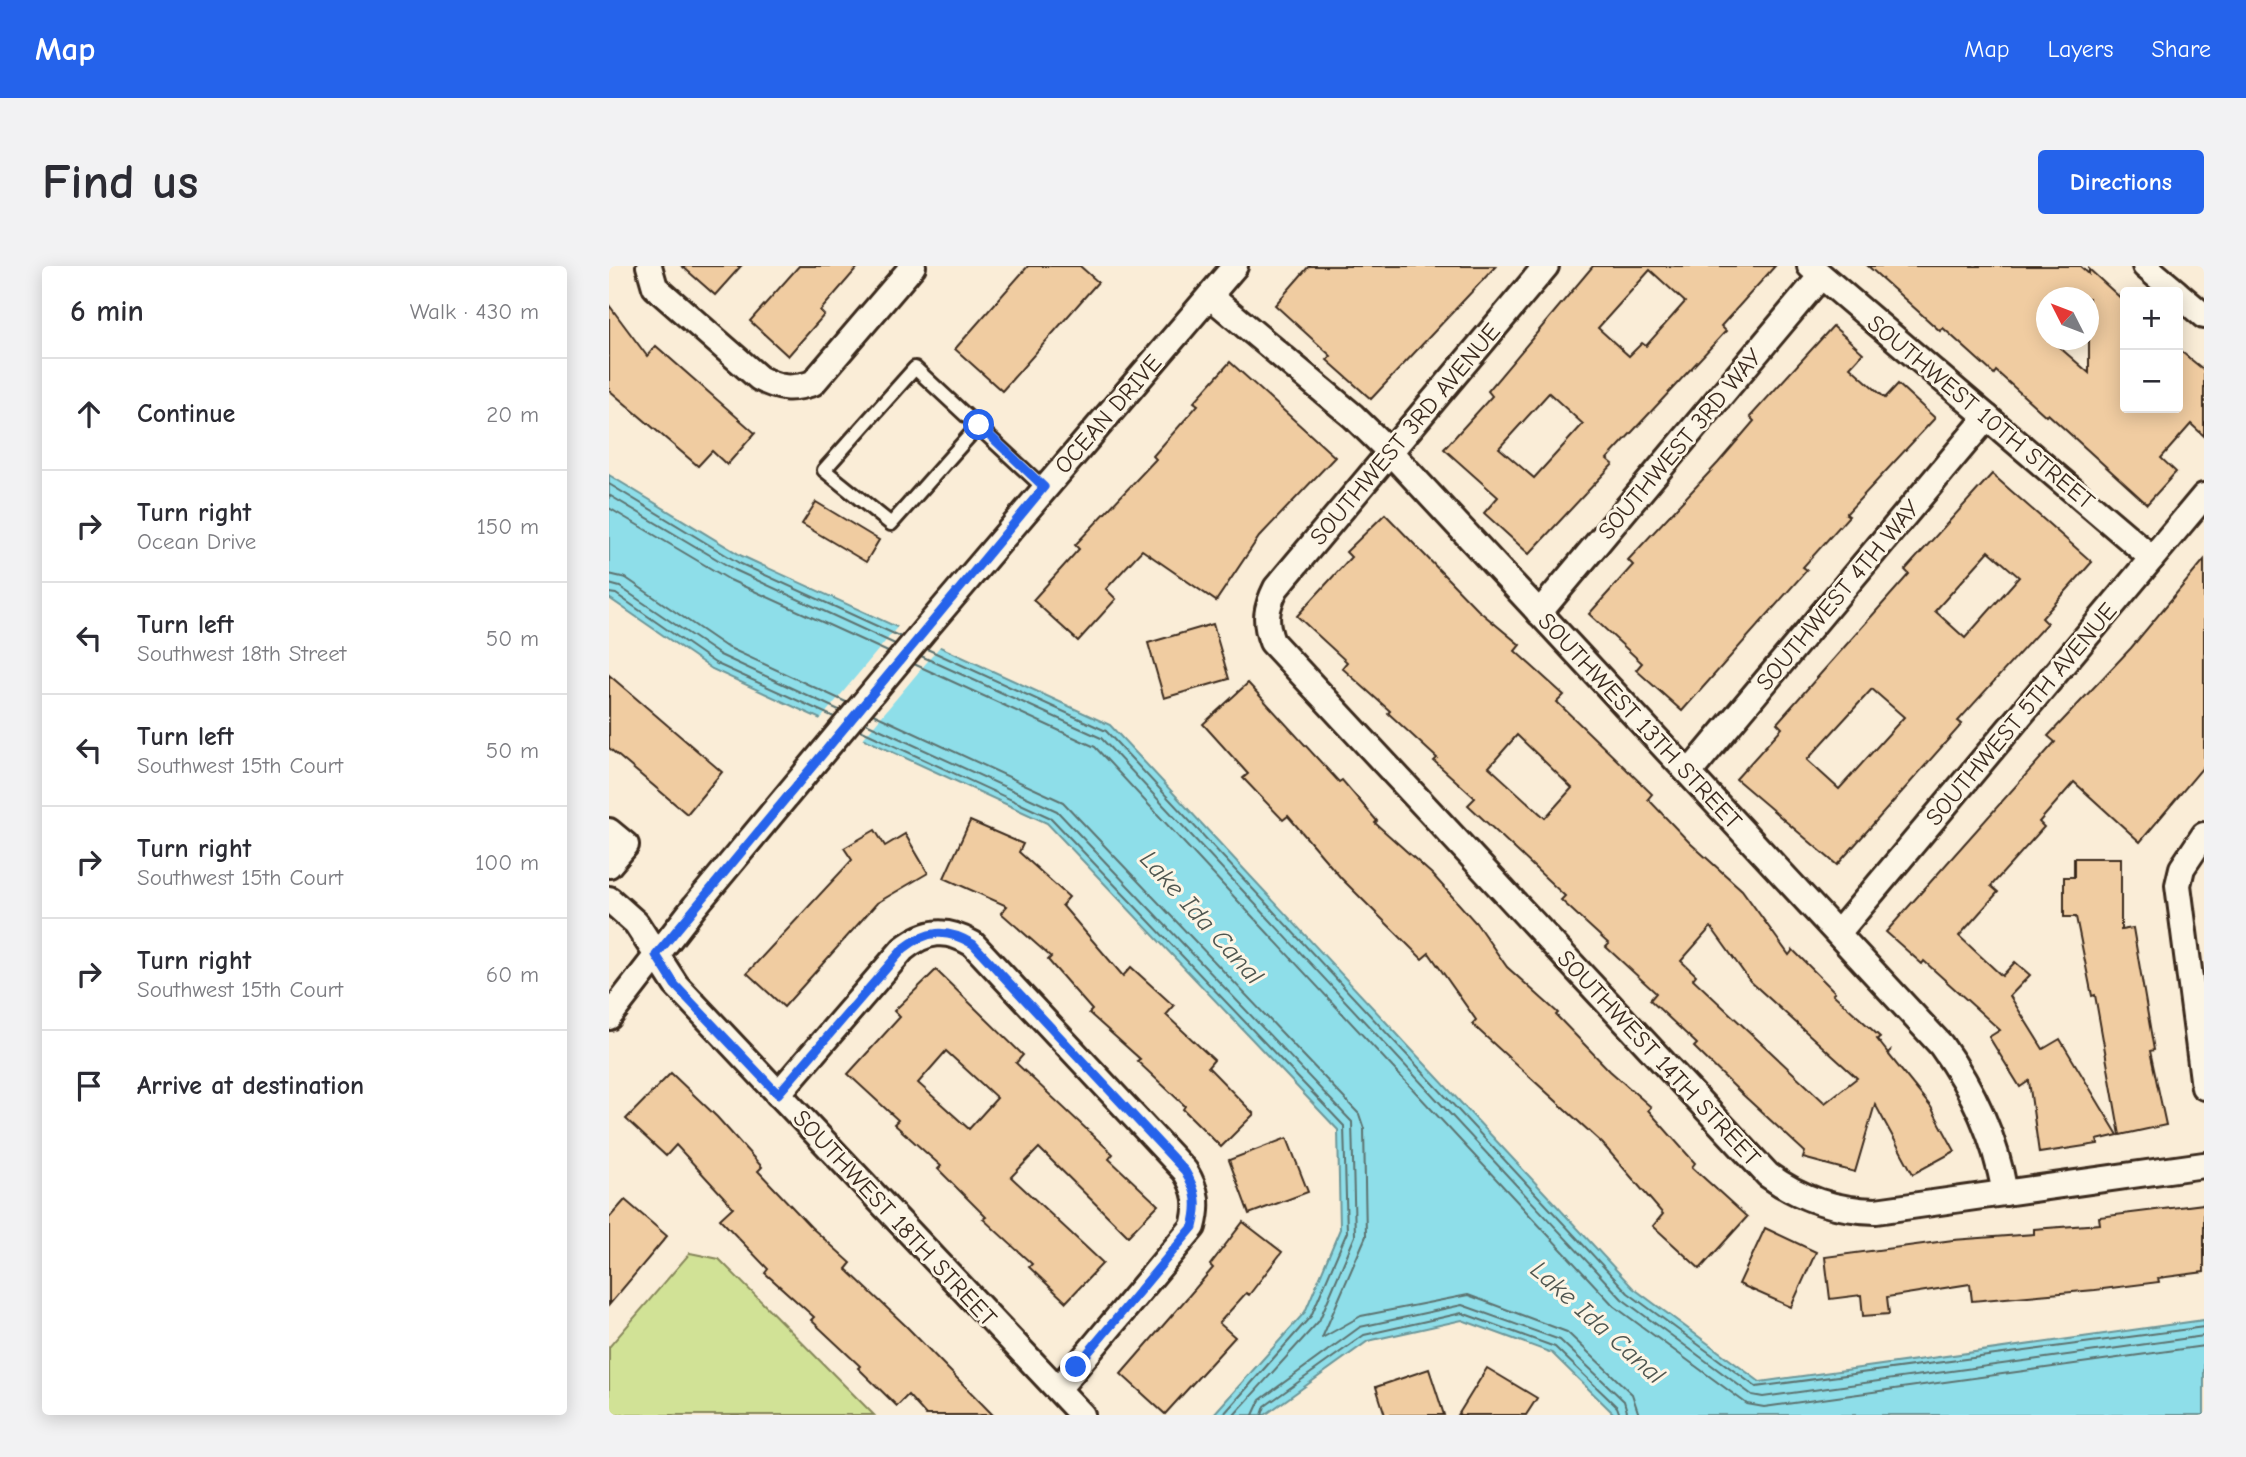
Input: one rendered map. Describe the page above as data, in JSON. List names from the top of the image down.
{
  "streets": {
    "street": [
      "SOUTHWEST 10TH STREET",
      "OCEAN DRIVE",
      "SOUTHWEST 3RD AVENUE",
      "SOUTHWEST 3RD WAY",
      "SOUTHWEST 4TH WAY",
      "SOUTHWEST 5TH AVENUE",
      "SOUTHWEST 13TH STREET",
      "SOUTHWEST 14TH STREET",
      "SOUTHWEST 18TH STREET"
    ]
  },
  "crossings": [
    ["SOUTHWEST 10TH STREET", "SOUTHWEST 3RD WAY"],
    ["SOUTHWEST 10TH STREET", "SOUTHWEST 4TH WAY"],
    ["SOUTHWEST 10TH STREET", "SOUTHWEST 5TH AVENUE"],
    ["OCEAN DRIVE", "SOUTHWEST 13TH STREET"],
    ["OCEAN DRIVE", "SOUTHWEST 18TH STREET"],
    ["SOUTHWEST 3RD AVENUE", "SOUTHWEST 13TH STREET"],
    ["SOUTHWEST 3RD AVENUE", "SOUTHWEST 14TH STREET"],
    ["SOUTHWEST 3RD WAY", "SOUTHWEST 13TH STREET"],
    ["SOUTHWEST 4TH WAY", "SOUTHWEST 13TH STREET"],
    ["SOUTHWEST 5TH AVENUE", "SOUTHWEST 13TH STREET"],
    ["SOUTHWEST 13TH STREET", "SOUTHWEST 14TH STREET"]
  ],
  "water": ["Lake Ida Canal"],
  "north": "top left",
  "page": {
    "header": "Map",
    "nav": ["Map", "Layers", "Share"],
    "buttons": "Directions",
    "title": "Find us",
    "heading": ["6 min", "Walk · 430 m"],
    "map_buttons": ["+", "−"],
    "list": [
      ["Continue", "20 m"],
      ["Turn right", "Ocean Drive", "150 m"],
      ["Turn left", "Southwest 18th Street", "50 m"],
      ["Turn left", "Southwest 15th Court", "50 m"],
      ["Turn right", "Southwest 15th Court", "100 m"],
      ["Turn right", "Southwest 15th Court", "60 m"],
      "Arrive at destination"
    ]
  }
}
